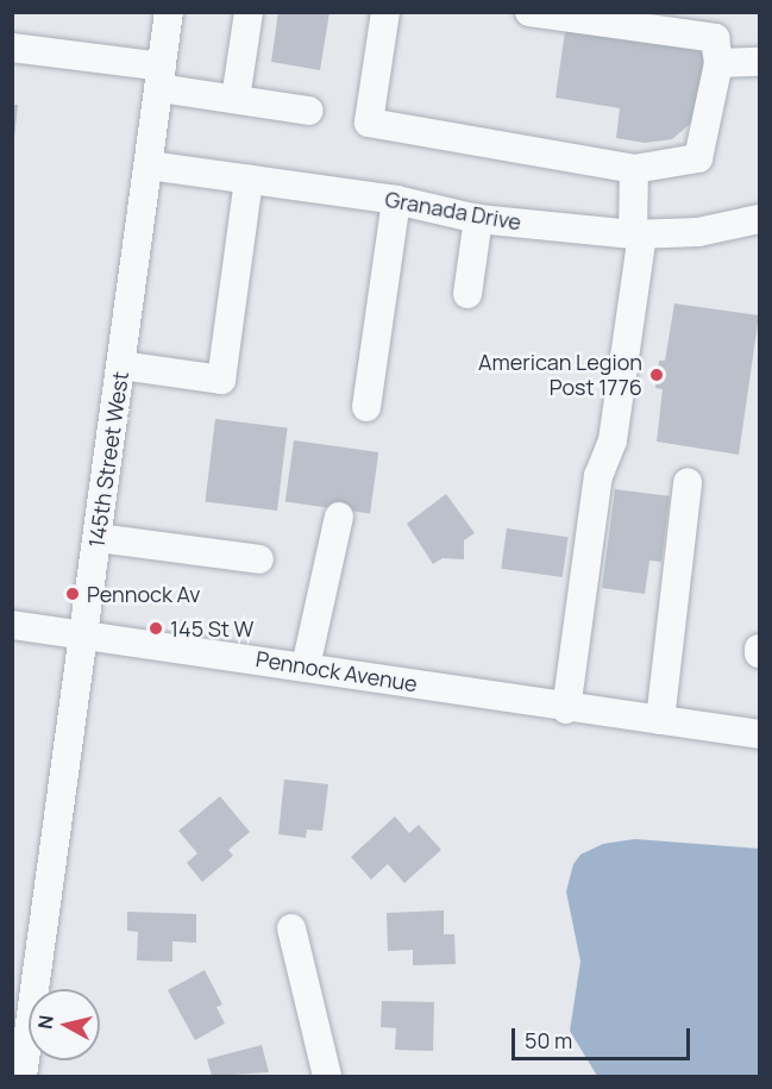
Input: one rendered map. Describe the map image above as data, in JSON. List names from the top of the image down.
{
  "streets": {
    "street": ["Granada Drive", "145th Street West", "Pennock Avenue"]
  },
  "crossings": [
    ["Granada Drive", "145th Street West"],
    ["145th Street West", "Pennock Avenue"]
  ],
  "places": ["American Legion Post 1776", "Pennock Av", "145 St W"],
  "scale_bar": "50 m",
  "north": "left"
}
